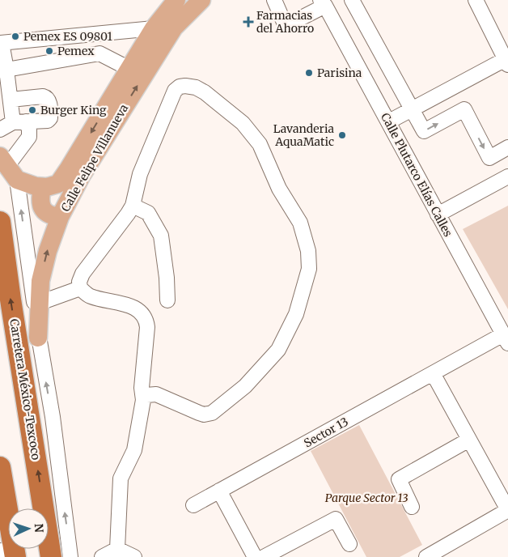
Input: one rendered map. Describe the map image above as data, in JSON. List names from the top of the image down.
{
  "streets": {
    "highway": ["Carretera México-Texcoco"],
    "main road": ["Calle Felipe Villanueva"],
    "street": ["Calle Plutarco Elías Calles", "Sector 13"]
  },
  "crossings": [
    ["Calle Plutarco Elías Calles", "Sector 13"]
  ],
  "one_way": ["Carretera México-Texcoco"],
  "parks": ["Parque Sector 13"],
  "places": {
    "health": ["Farmacias del Ahorro"],
    "other": [
      "Pemex ES 09801",
      "Pemex",
      "Parisina",
      "Burger King",
      "Lavanderia AquaMatic"
    ]
  },
  "north": "right"
}
